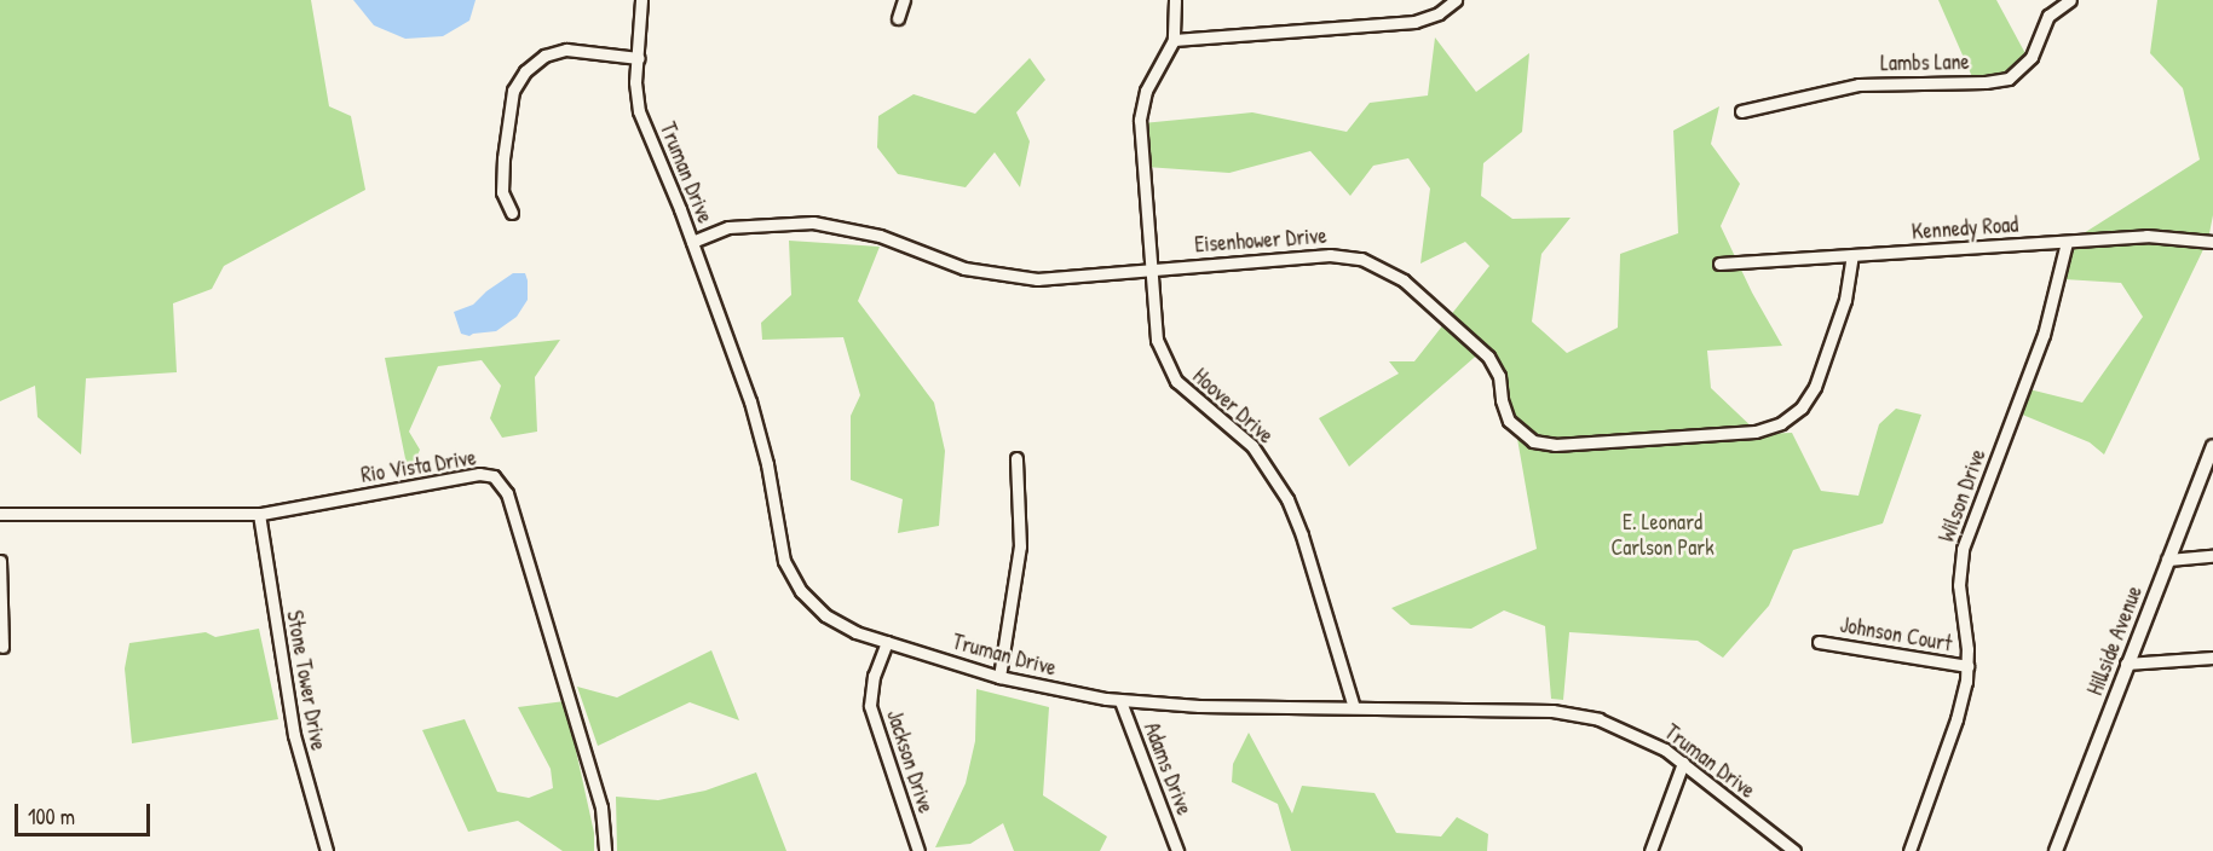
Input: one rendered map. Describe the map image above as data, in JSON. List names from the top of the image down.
{
  "streets": {
    "main road": ["Hillside Avenue"],
    "street": [
      "Lambs Lane",
      "Truman Drive",
      "Kennedy Road",
      "Eisenhower Drive",
      "Hoover Drive",
      "Rio Vista Drive",
      "Wilson Drive",
      "Johnson Court",
      "Stone Tower Drive",
      "Jackson Drive",
      "Adams Drive"
    ]
  },
  "crossings": [
    ["Truman Drive", "Eisenhower Drive"],
    ["Truman Drive", "Hoover Drive"],
    ["Truman Drive", "Jackson Drive"],
    ["Truman Drive", "Adams Drive"],
    ["Kennedy Road", "Eisenhower Drive"],
    ["Kennedy Road", "Wilson Drive"],
    ["Eisenhower Drive", "Hoover Drive"],
    ["Rio Vista Drive", "Stone Tower Drive"],
    ["Wilson Drive", "Johnson Court"]
  ],
  "parks": ["E. Leonard Carlson Park"],
  "scale_bar": "100 m"
}
